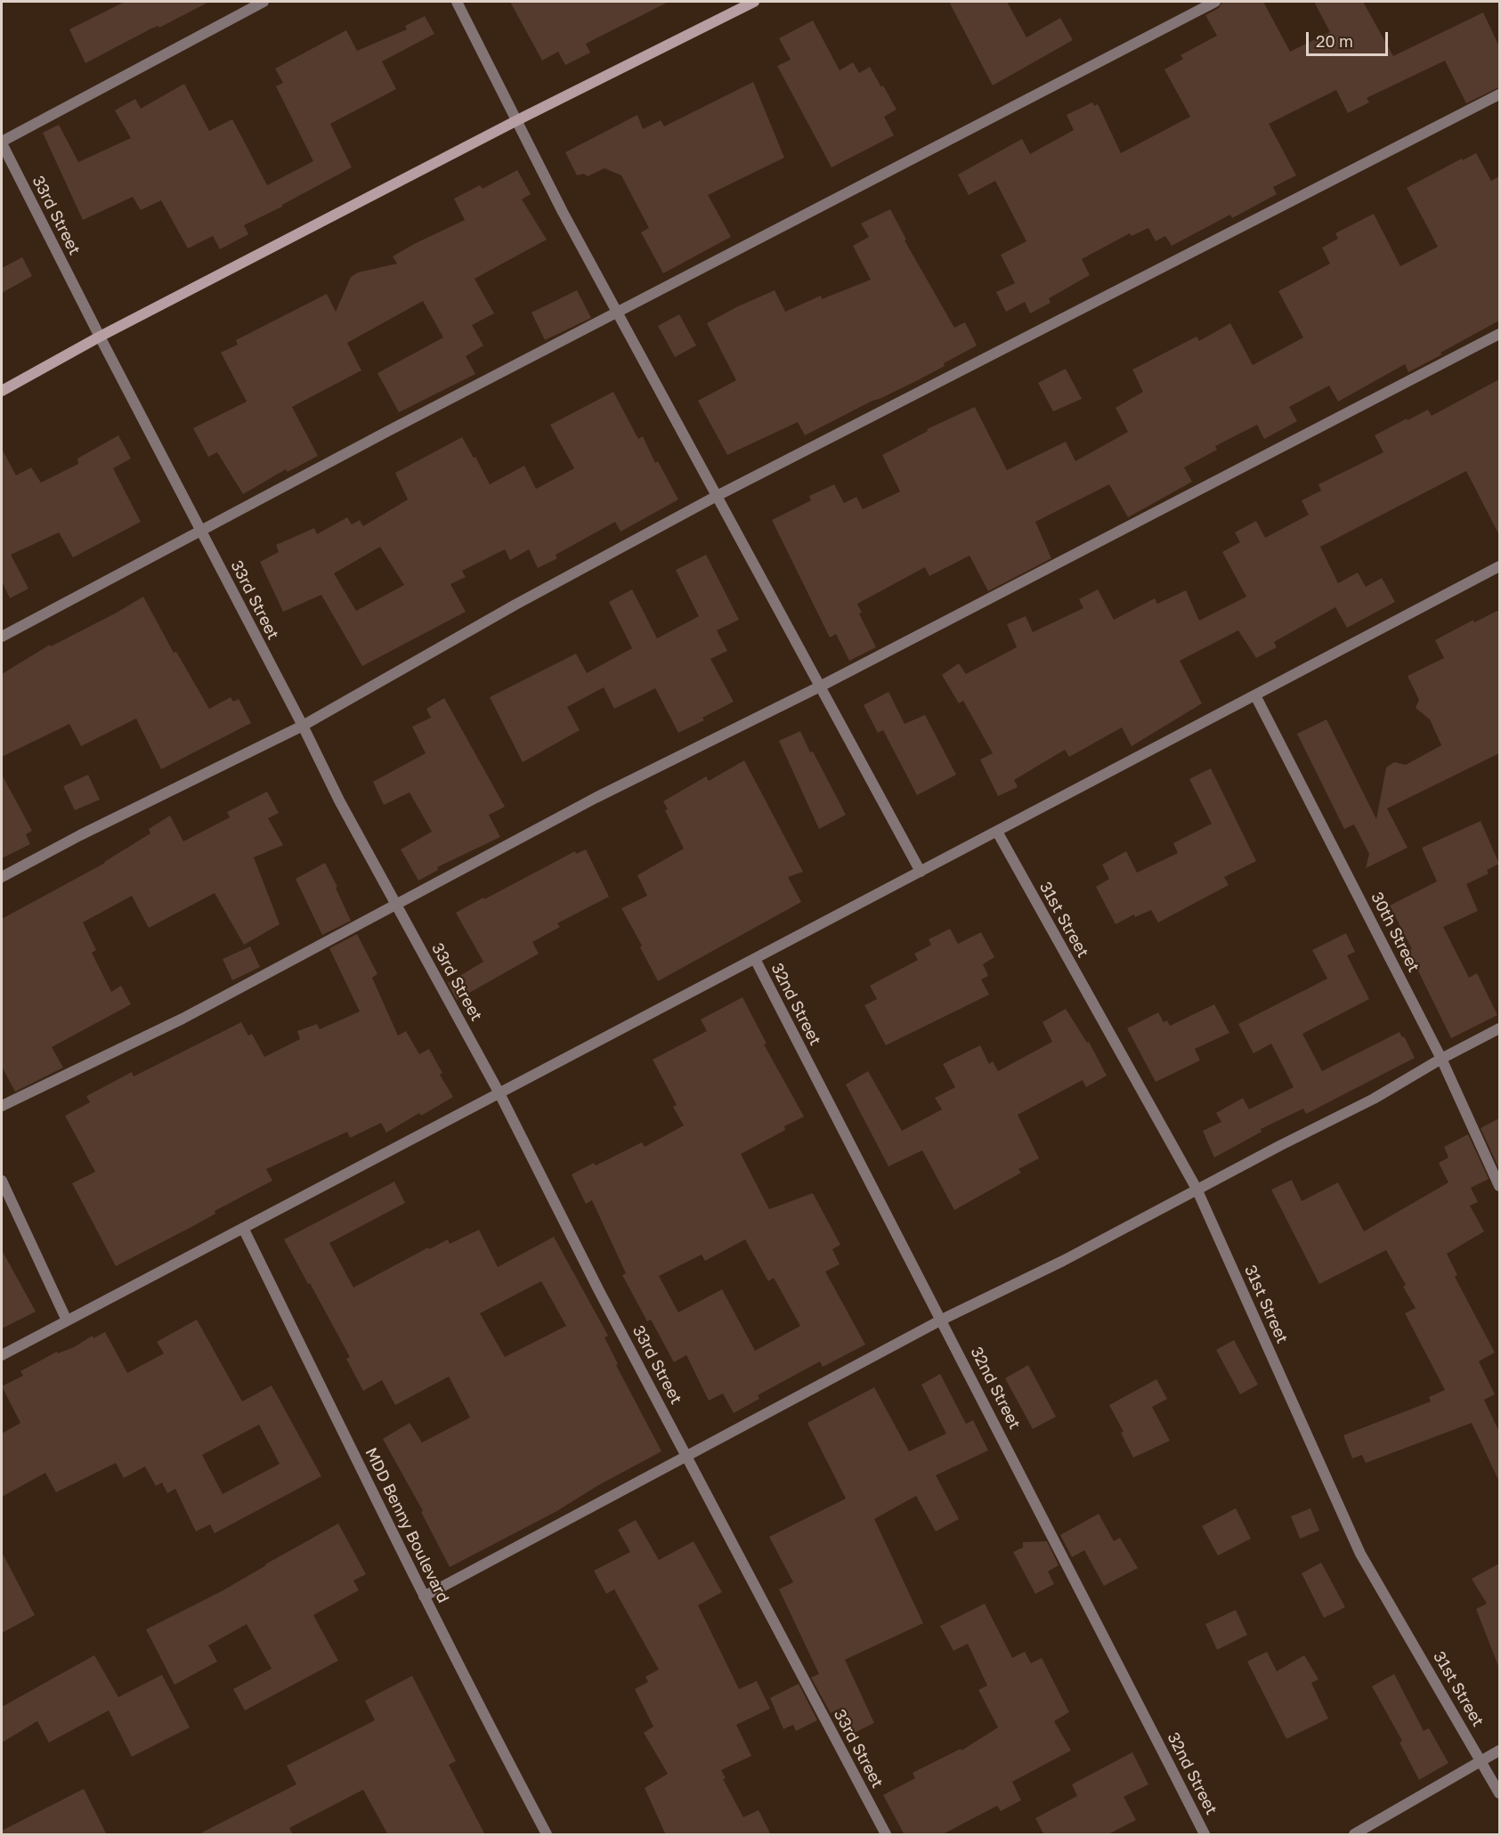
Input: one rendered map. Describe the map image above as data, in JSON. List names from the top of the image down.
{
  "streets": {
    "street": [
      "33rd Street",
      "31st Street",
      "30th Street",
      "32nd Street",
      "MDD Benny Boulevard"
    ]
  },
  "scale_bar": "20 m"
}
